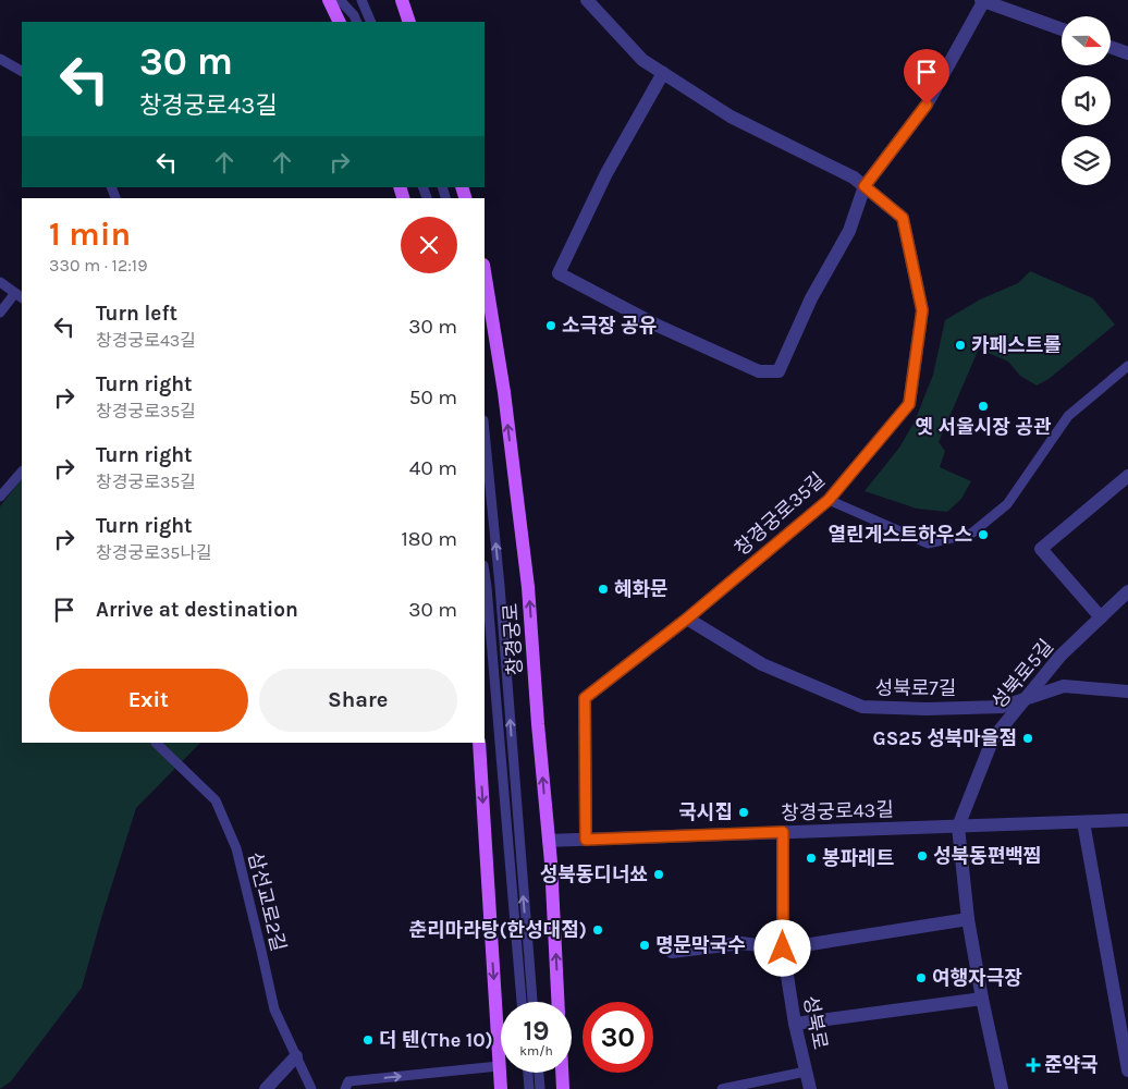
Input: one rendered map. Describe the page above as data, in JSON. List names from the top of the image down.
{
  "streets": {
    "main road": ["창경궁로"],
    "street": [
      "창경궁로35길",
      "성북로5길",
      "성북로7길",
      "창경궁로43길",
      "성북로"
    ],
    "lane": ["삼선교로2길"]
  },
  "crossings": [
    ["창경궁로35길", "성북로7길"],
    ["창경궁로35길", "창경궁로43길"],
    ["창경궁로", "창경궁로43길"],
    ["성북로5길", "성북로7길"],
    ["성북로5길", "창경궁로43길"],
    ["창경궁로43길", "성북로"]
  ],
  "places": {
    "other": [
      "소극장 공유",
      "카페스트롤",
      "옛 서울시장 공관",
      "열린게스트하우스",
      "혜화문",
      "GS25 성북마을점",
      "국시집",
      "성북동편백찜",
      "봉파레트",
      "성북동디너쑈",
      "춘리마라탕(한성대점)",
      "명문막국수",
      "여행자극장",
      "더 텐(The 10)"
    ],
    "health": ["준약국"]
  },
  "north": "right",
  "page": {
    "turn": ["30 m", "창경궁로43길"],
    "heading": ["1 min", "330 m · 12:19"],
    "list": [
      {
        "name": "Turn left",
        "note": "창경궁로43길",
        "value": "30 m"
      },
      {
        "name": "Turn right",
        "note": "창경궁로35길",
        "value": "50 m"
      },
      {
        "name": "Turn right",
        "note": "창경궁로35길",
        "value": "40 m"
      },
      {
        "name": "Turn right",
        "note": "창경궁로35나길",
        "value": "180 m"
      },
      {
        "name": "Arrive at destination",
        "value": "30 m"
      }
    ],
    "buttons": ["Exit", "Share"],
    "speed": "19 km/h",
    "limit": "30"
  }
}
